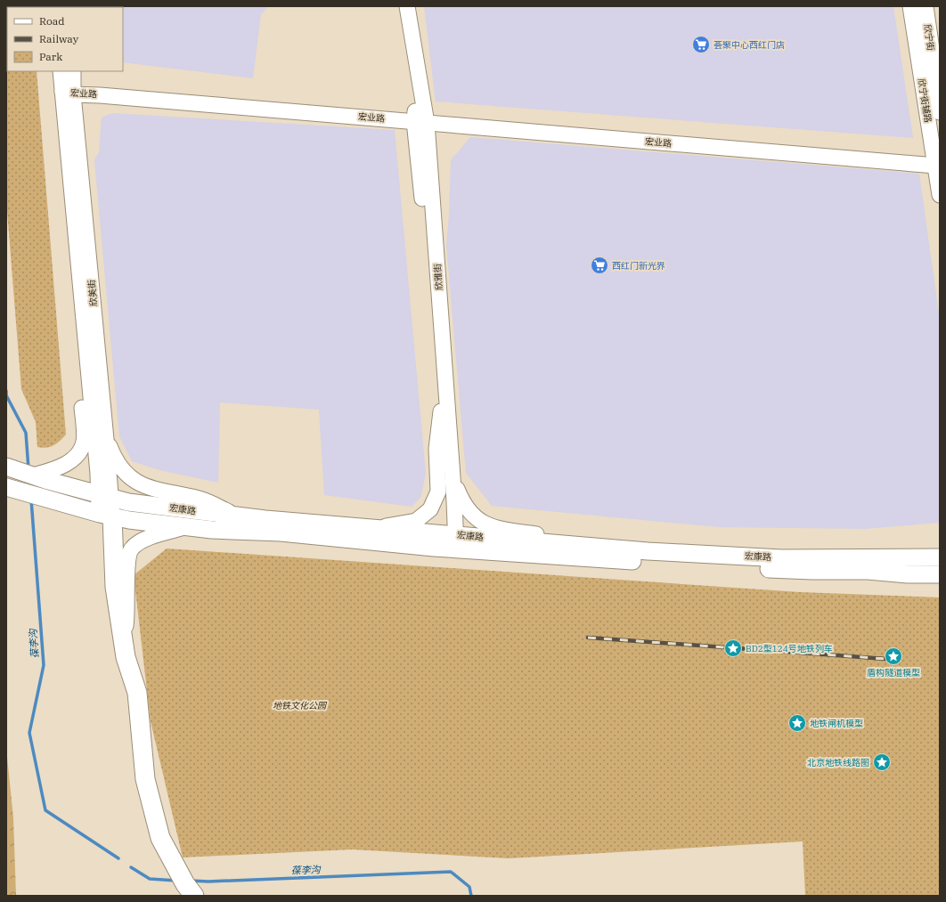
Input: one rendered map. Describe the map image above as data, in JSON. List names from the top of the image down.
{
  "streets": {
    "main road": ["欣宁街", "宏康路"],
    "street": [
      "宏业路",
      "欣宁街辅路",
      "欣雅街",
      "欣美街"
    ]
  },
  "crossings": [
    ["宏业路", "欣宁街辅路"],
    ["宏业路", "欣雅街"],
    ["宏业路", "欣美街"],
    ["欣雅街", "宏康路"],
    ["欣美街", "宏康路"]
  ],
  "water": ["葆李沟"],
  "parks": ["地铁文化公园"],
  "places": {
    "supermarket": ["荟聚中心西红门店", "西红门新光界"],
    "place": [
      "BD2型124号地铁列车",
      "盾构隧道模型",
      "地铁闸机模型",
      "北京地铁线路图"
    ]
  },
  "legend": ["Road", "Railway", "Park"]
}
